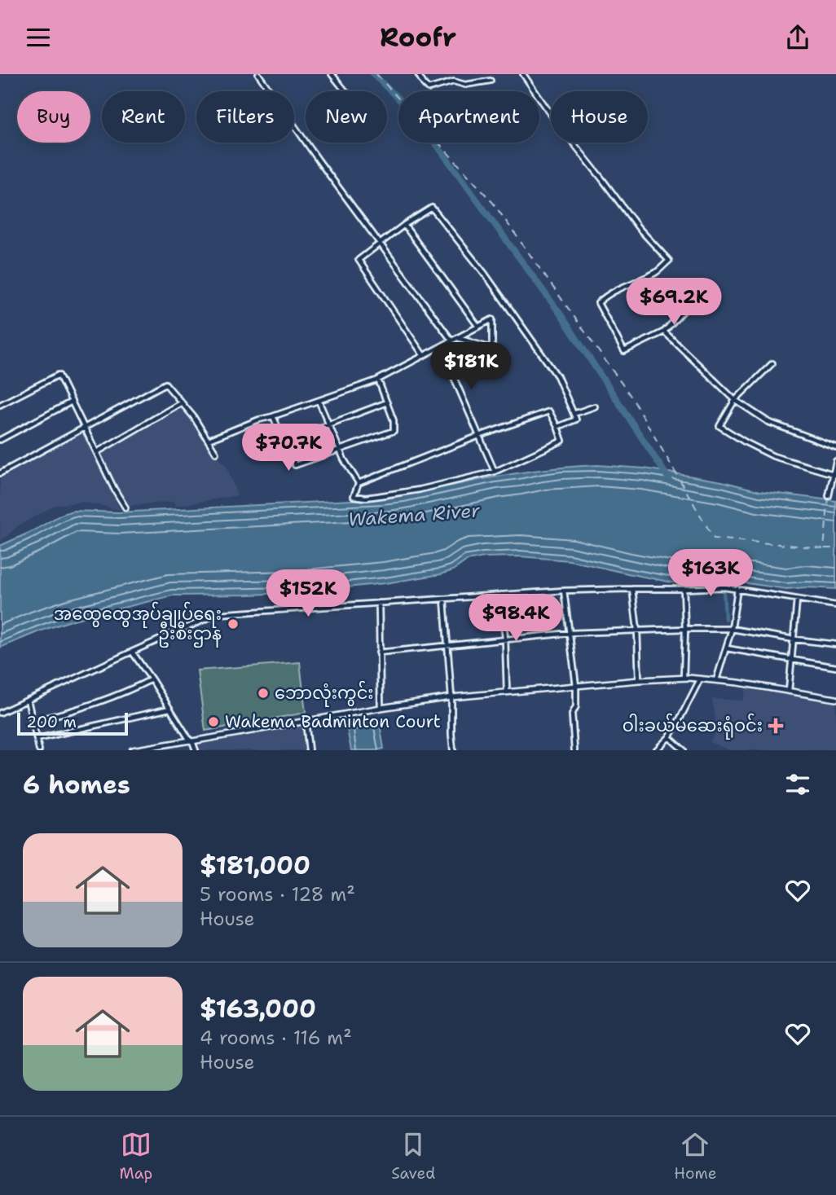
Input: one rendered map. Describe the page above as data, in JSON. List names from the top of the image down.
{
  "water": ["Wakema River"],
  "places": {
    "other": ["အထွေထွေအုပ်ချုပ်ရေး ဦးစီးဌာန", "ဘောလုံးကွင်း", "Wakema Badminton Court"],
    "health": ["ဝါးခယ်မဆေးရုံဝင်း"]
  },
  "scale_bar": "200 m",
  "page": {
    "header": "Roofr",
    "chip": [
      "Buy",
      "Rent",
      "Filters",
      "New",
      "Apartment",
      "House"
    ],
    "price": [
      "$69.2K",
      "$181K",
      "$70.7K",
      "$163K",
      "$152K",
      "$98.4K"
    ],
    "scale": "200 m",
    "heading": "6 homes",
    "list": [
      {
        "name": "$181,000",
        "note": "5 rooms · 128 m² · House"
      },
      {
        "name": "$163,000",
        "note": "4 rooms · 116 m² · House"
      }
    ],
    "tabs": ["Map", "Saved", "Home"]
  }
}
